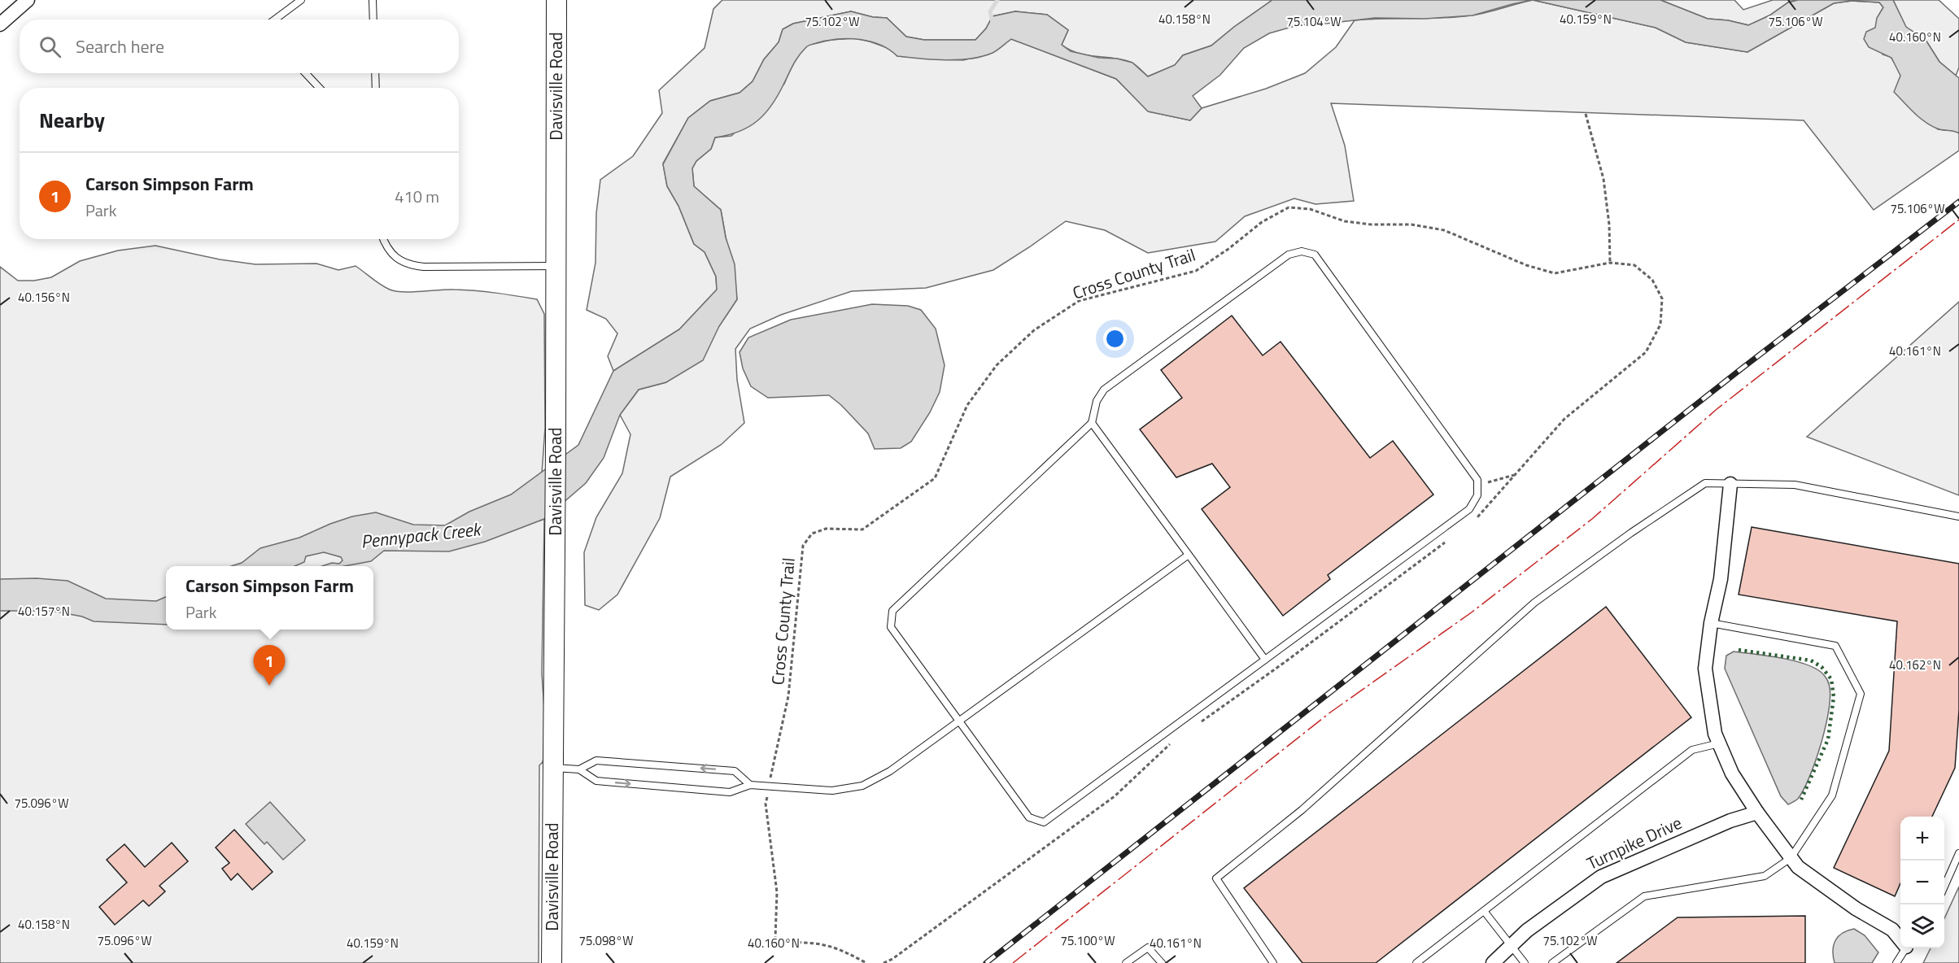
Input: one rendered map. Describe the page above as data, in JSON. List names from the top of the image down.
{
  "streets": {
    "street": ["Davisville Road", "Turnpike Drive"],
    "path": ["Cross County Trail"]
  },
  "water": ["Pennypack Creek"],
  "page": {
    "search": "Search here",
    "heading": "Nearby",
    "list": [
      {
        "mark": "1",
        "name": "Carson Simpson Farm",
        "note": "Park",
        "value": "410 m"
      }
    ],
    "popup": ["Carson Simpson Farm", "Park"],
    "pins": "1",
    "map_buttons": ["+", "−"]
  },
  "coordinates": [
    "40.158°N",
    "40.159°N",
    "75.102°W",
    "75.104°W",
    "75.106°W",
    "40.160°N",
    "40.156°N",
    "40.161°N",
    "40.157°N",
    "40.162°N",
    "75.096°W",
    "75.098°W",
    "75.100°W"
  ]
}
